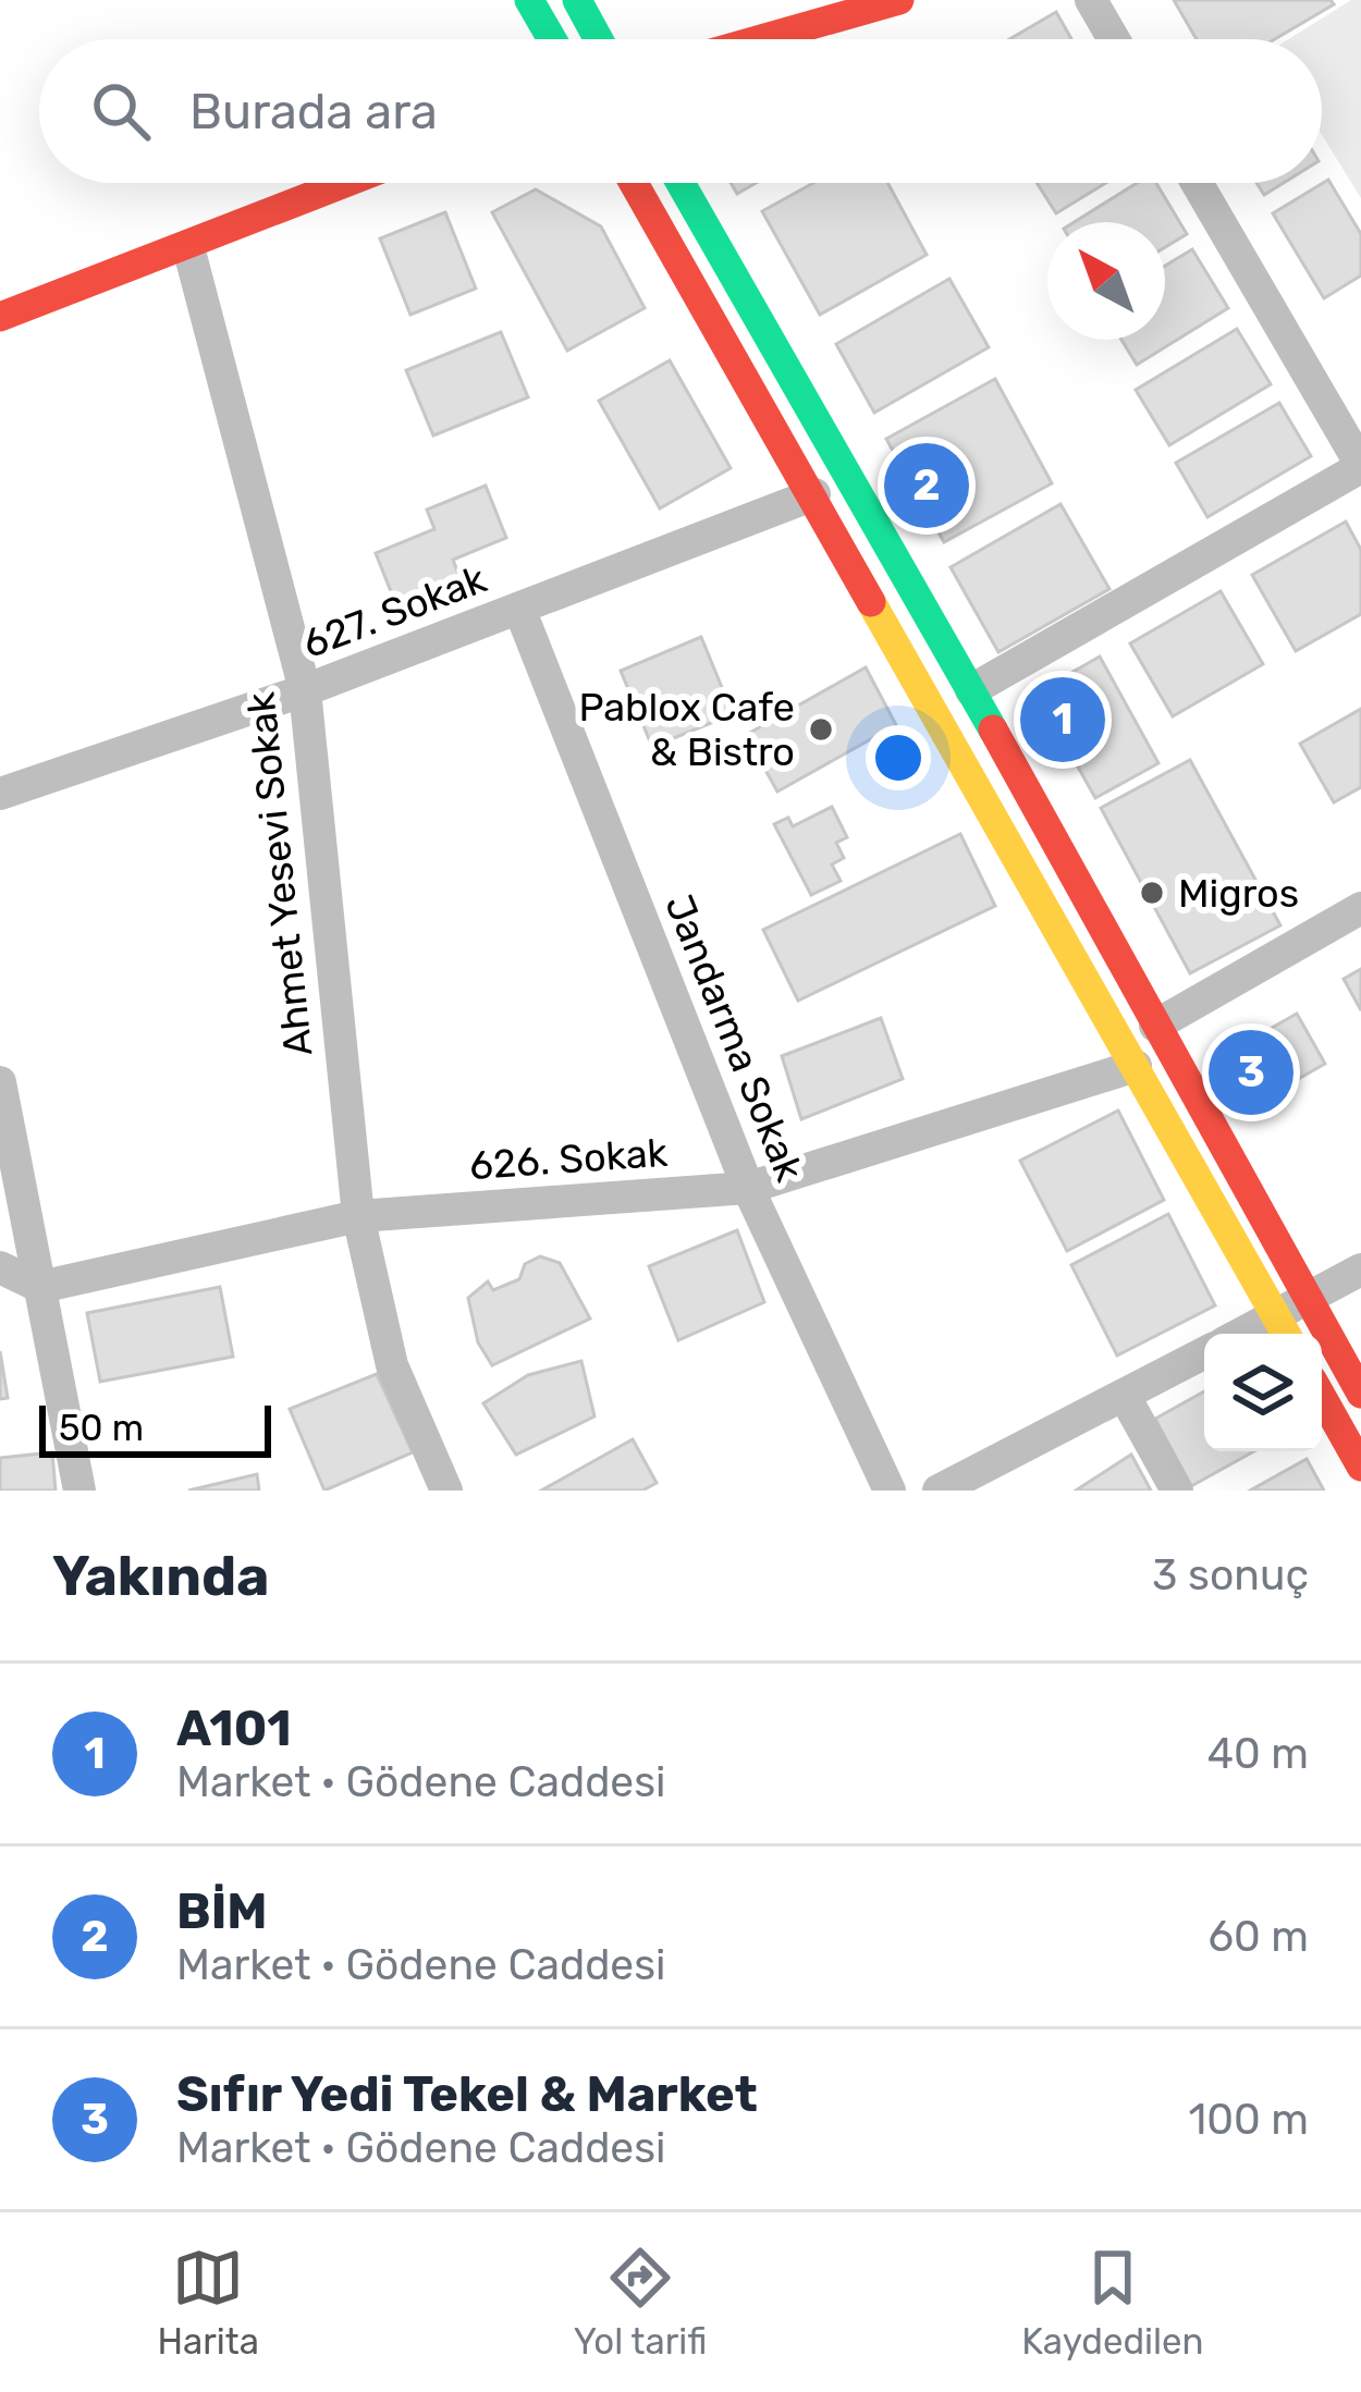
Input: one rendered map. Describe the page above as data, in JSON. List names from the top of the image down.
{
  "streets": {
    "street": [
      "627. Sokak",
      "Ahmet Yesevi Sokak",
      "Jandarma Sokak",
      "626. Sokak"
    ]
  },
  "crossings": [
    ["627. Sokak", "Ahmet Yesevi Sokak"],
    ["627. Sokak", "Jandarma Sokak"],
    ["Ahmet Yesevi Sokak", "626. Sokak"],
    ["Jandarma Sokak", "626. Sokak"]
  ],
  "places": ["Pablox Cafe & Bistro", "Migros"],
  "scale_bar": "50 m",
  "north": "top left",
  "page": {
    "search": "Burada ara",
    "pins": ["2", "1", "3"],
    "scale": "50 m",
    "heading": ["Yakında", "3 sonuç"],
    "list": [
      {
        "mark": "1",
        "name": "A101",
        "note": "Market · Gödene Caddesi",
        "value": "40 m"
      },
      {
        "mark": "2",
        "name": "BİM",
        "note": "Market · Gödene Caddesi",
        "value": "60 m"
      },
      {
        "mark": "3",
        "name": "Sıfır Yedi Tekel & Market",
        "note": "Market · Gödene Caddesi",
        "value": "100 m"
      }
    ],
    "nav": ["Harita", "Yol tarifi", "Kaydedilen"]
  }
}
